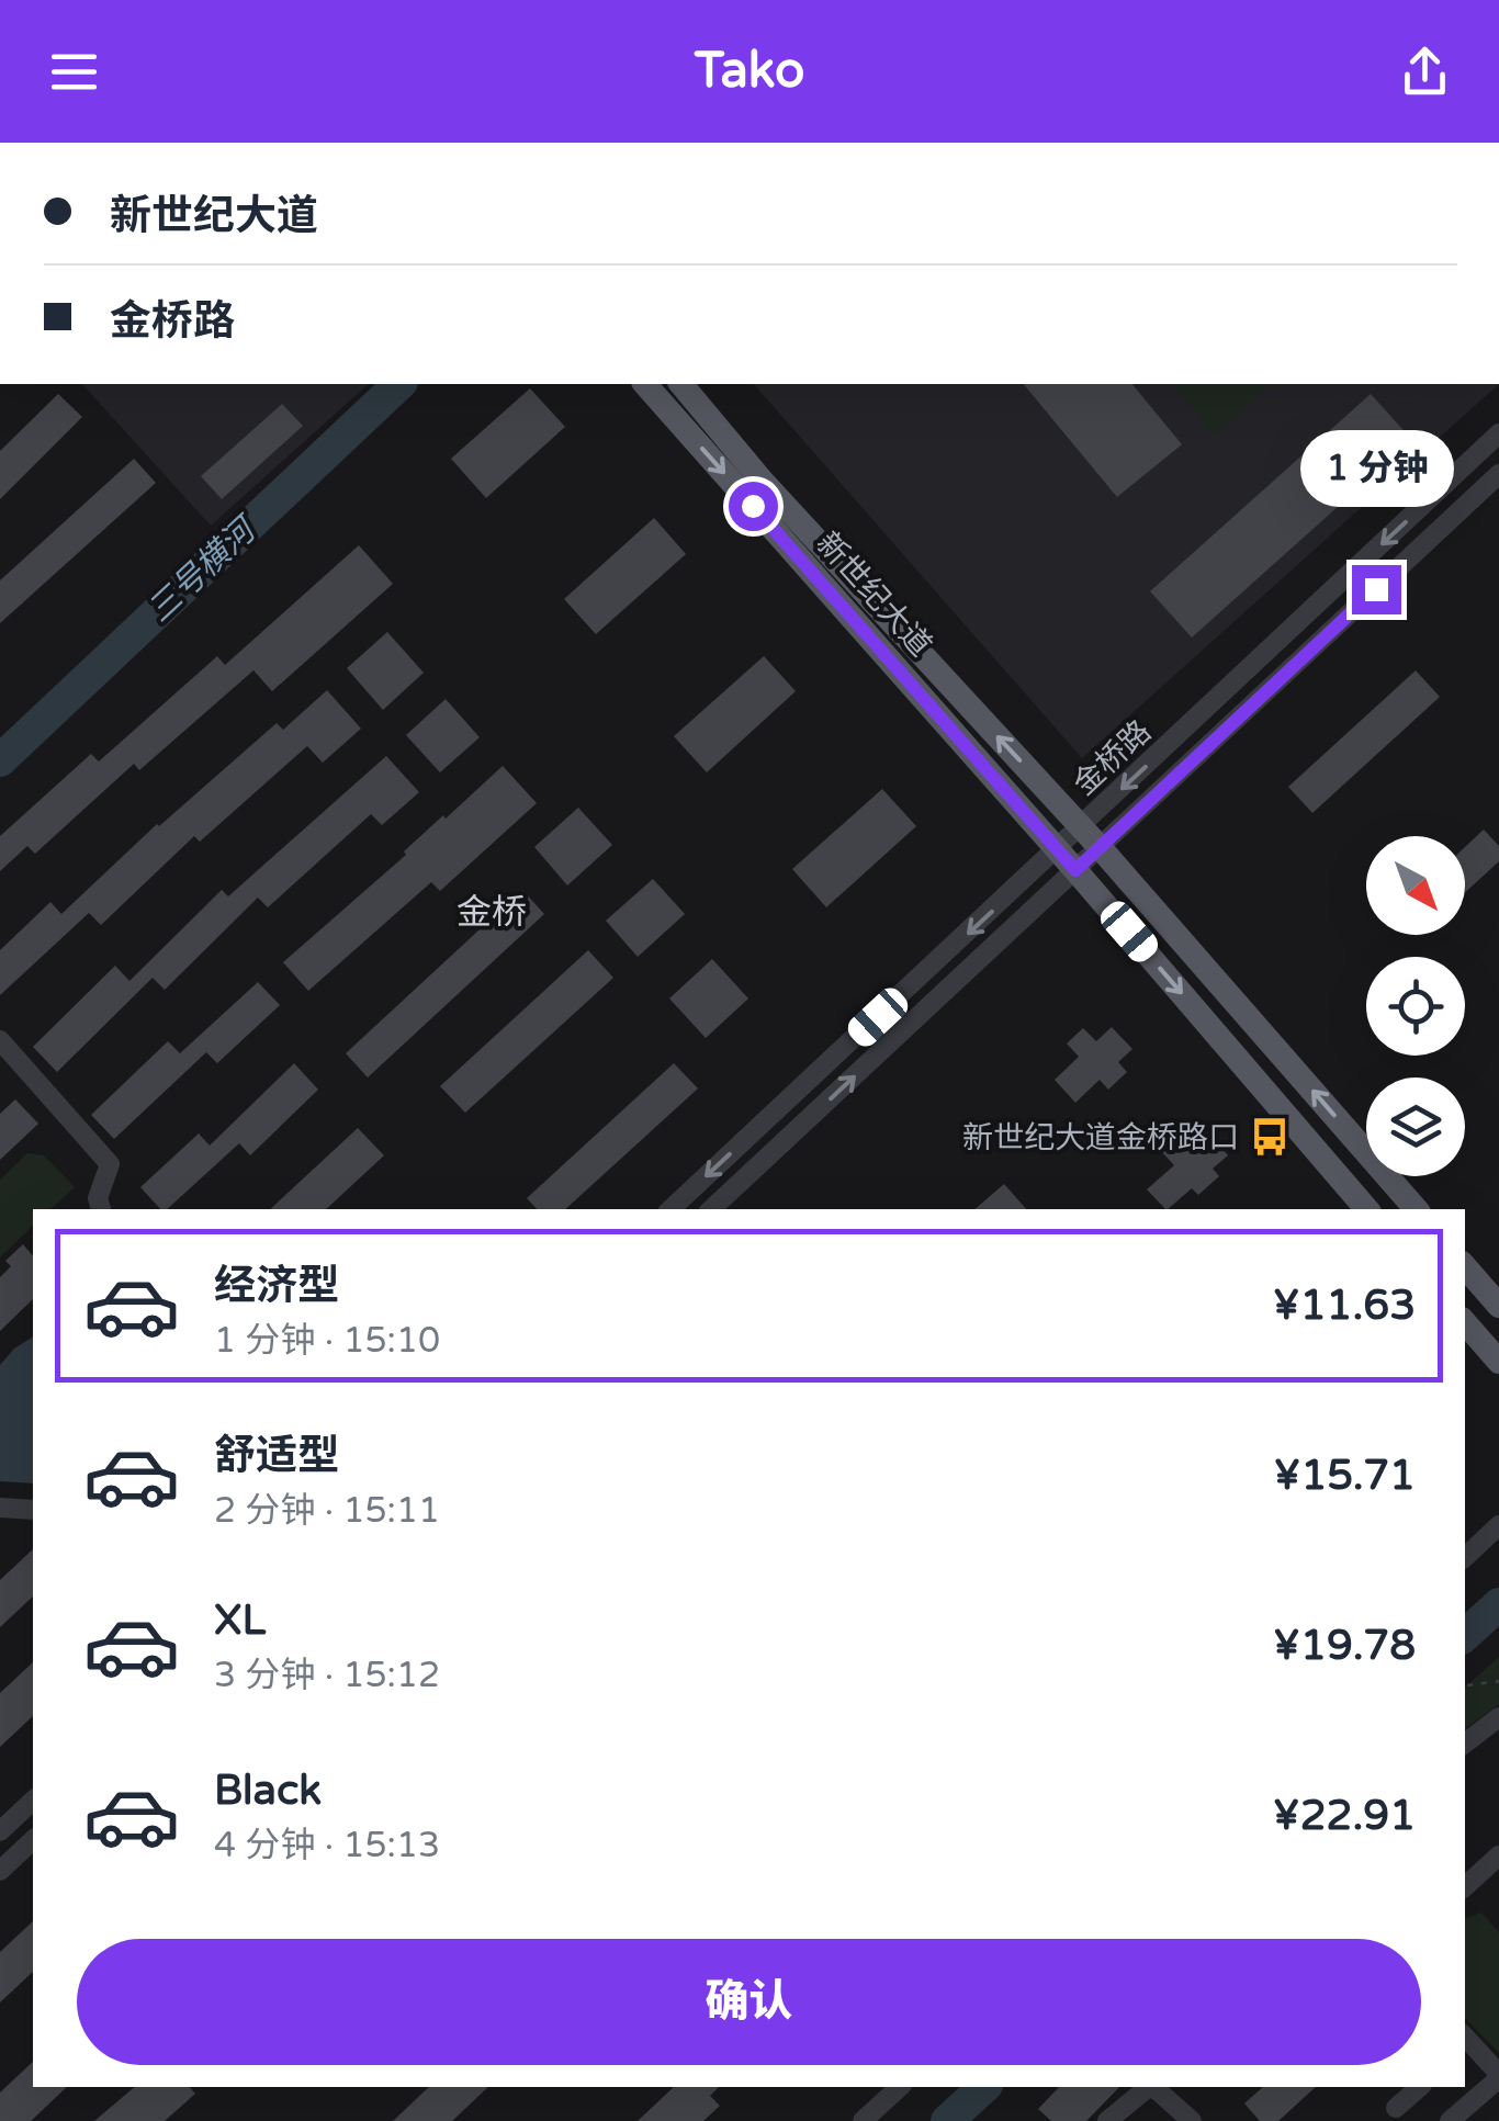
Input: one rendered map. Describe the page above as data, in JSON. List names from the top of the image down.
{
  "streets": {
    "main road": ["新世纪大道"],
    "street": ["金桥路"]
  },
  "crossings": [
    ["新世纪大道", "金桥路"]
  ],
  "districts": ["金桥"],
  "water": ["三号横河"],
  "places": {
    "bus stop": ["新世纪大道金桥路口"]
  },
  "north": "bottom right",
  "page": {
    "header": "Tako",
    "banner": ["新世纪大道", "金桥路"],
    "bubble": "1 分钟",
    "list": [
      {
        "name": "经济型",
        "note": "1 分钟 · 15:10",
        "value": "¥11.63"
      },
      {
        "name": "舒适型",
        "note": "2 分钟 · 15:11",
        "value": "¥15.71"
      },
      {
        "name": "XL",
        "note": "3 分钟 · 15:12",
        "value": "¥19.78"
      },
      {
        "name": "Black",
        "note": "4 分钟 · 15:13",
        "value": "¥22.91"
      }
    ],
    "buttons": "确认"
  }
}
